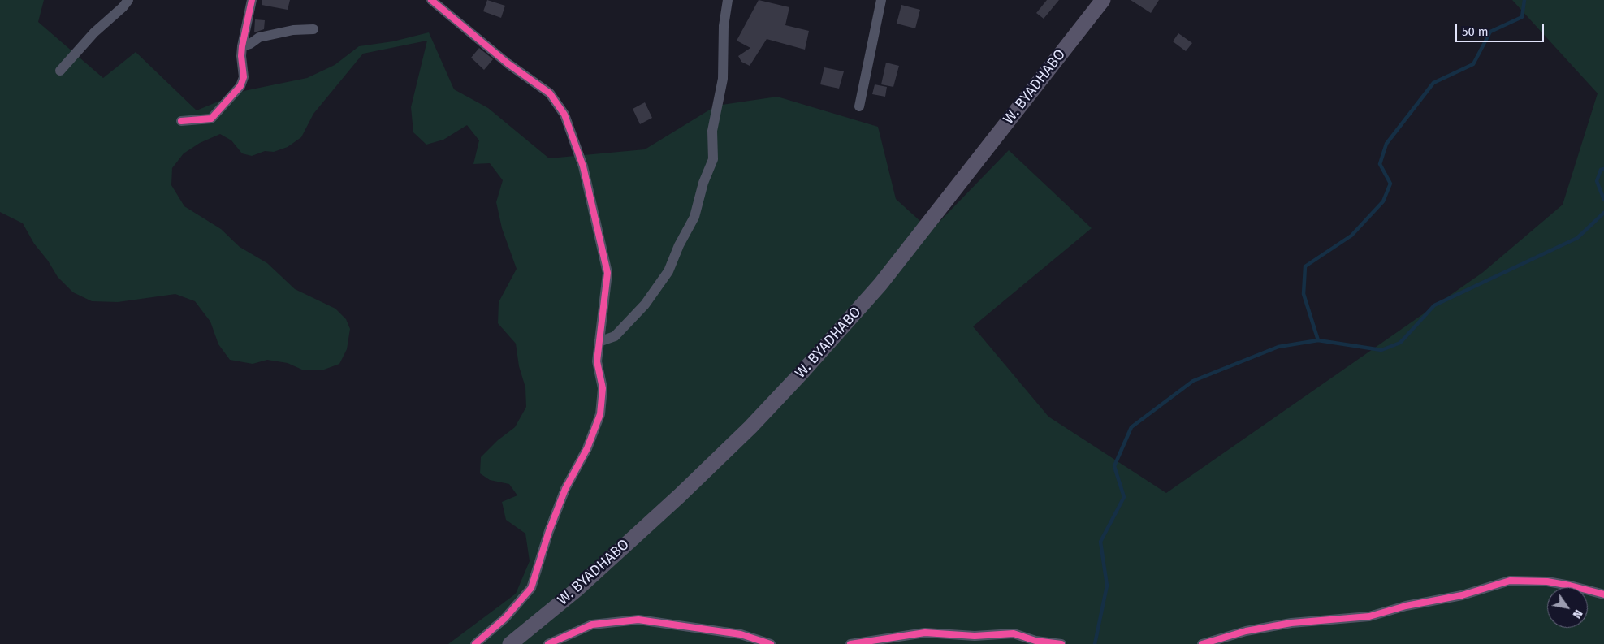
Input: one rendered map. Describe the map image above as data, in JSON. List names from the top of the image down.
{
  "streets": {
    "main road": ["W. BYADHABO"]
  },
  "scale_bar": "50 m",
  "north": "bottom right"
}
